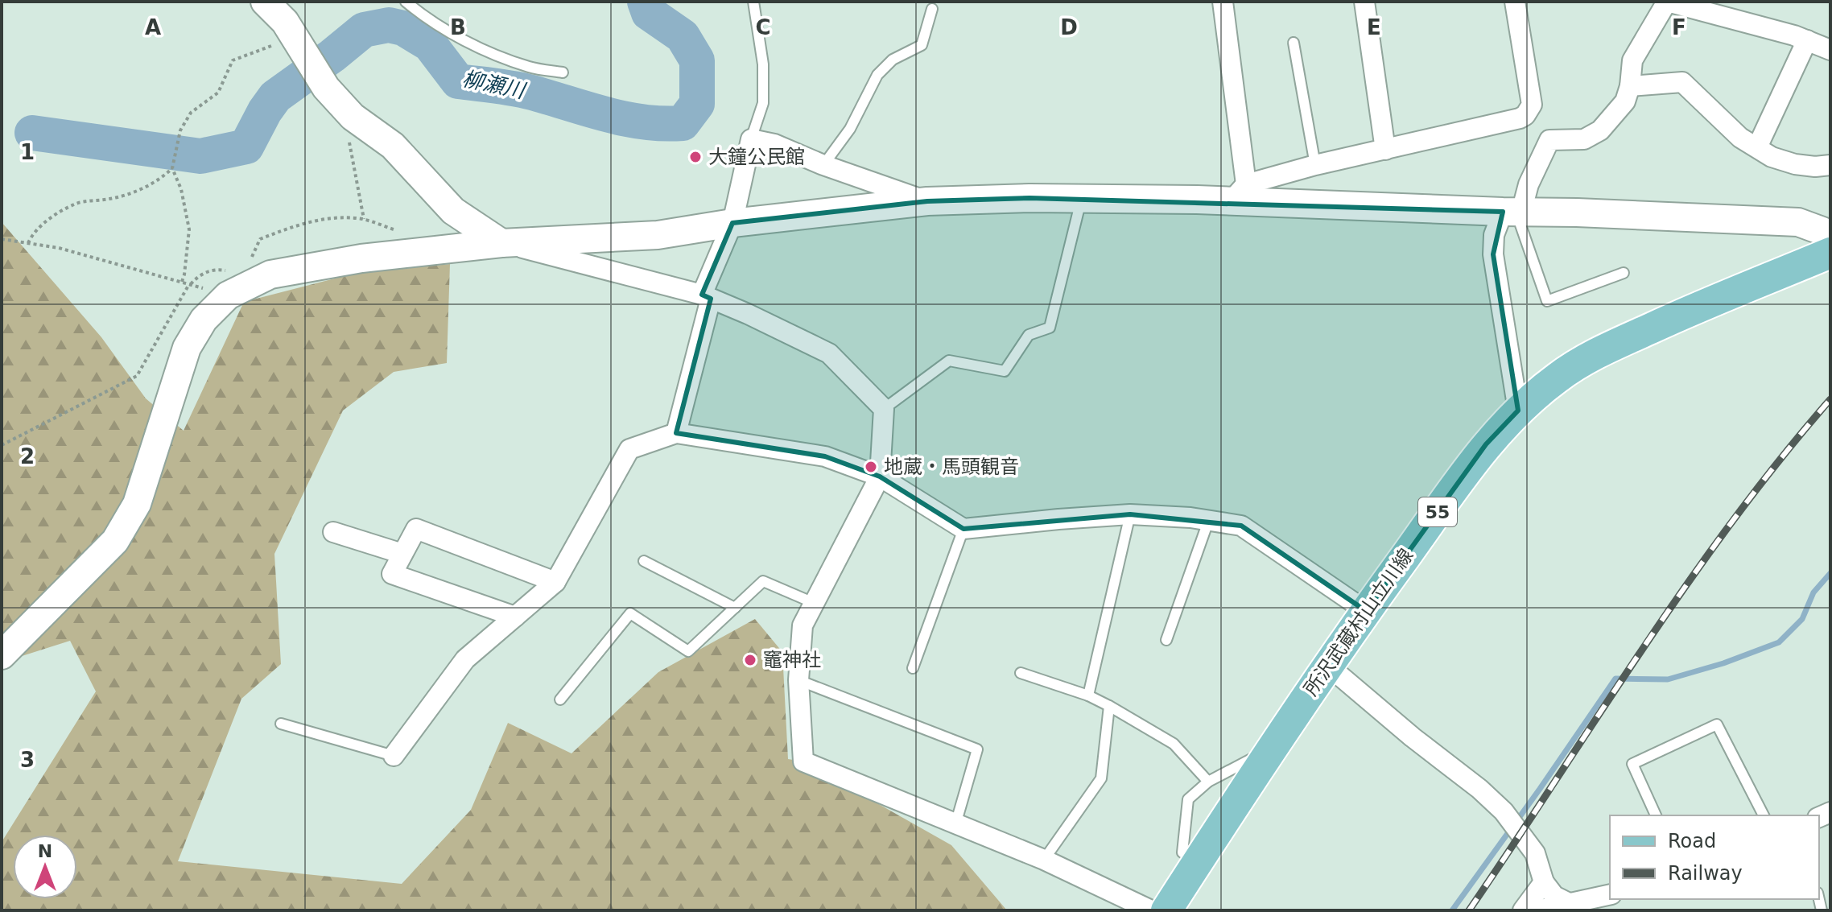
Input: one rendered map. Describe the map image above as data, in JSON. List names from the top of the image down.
{
  "streets": {
    "main road": ["55", "所沢武蔵村山立川線"]
  },
  "water": ["柳瀬川"],
  "places": ["大鐘公民館", "地蔵・馬頭観音", "竈神社"],
  "legend": ["Road", "Railway"],
  "north": "top",
  "grid": {
    "columns": [
      "A",
      "B",
      "C",
      "D",
      "E",
      "F"
    ],
    "rows": ["1", "2", "3"]
  }
}
